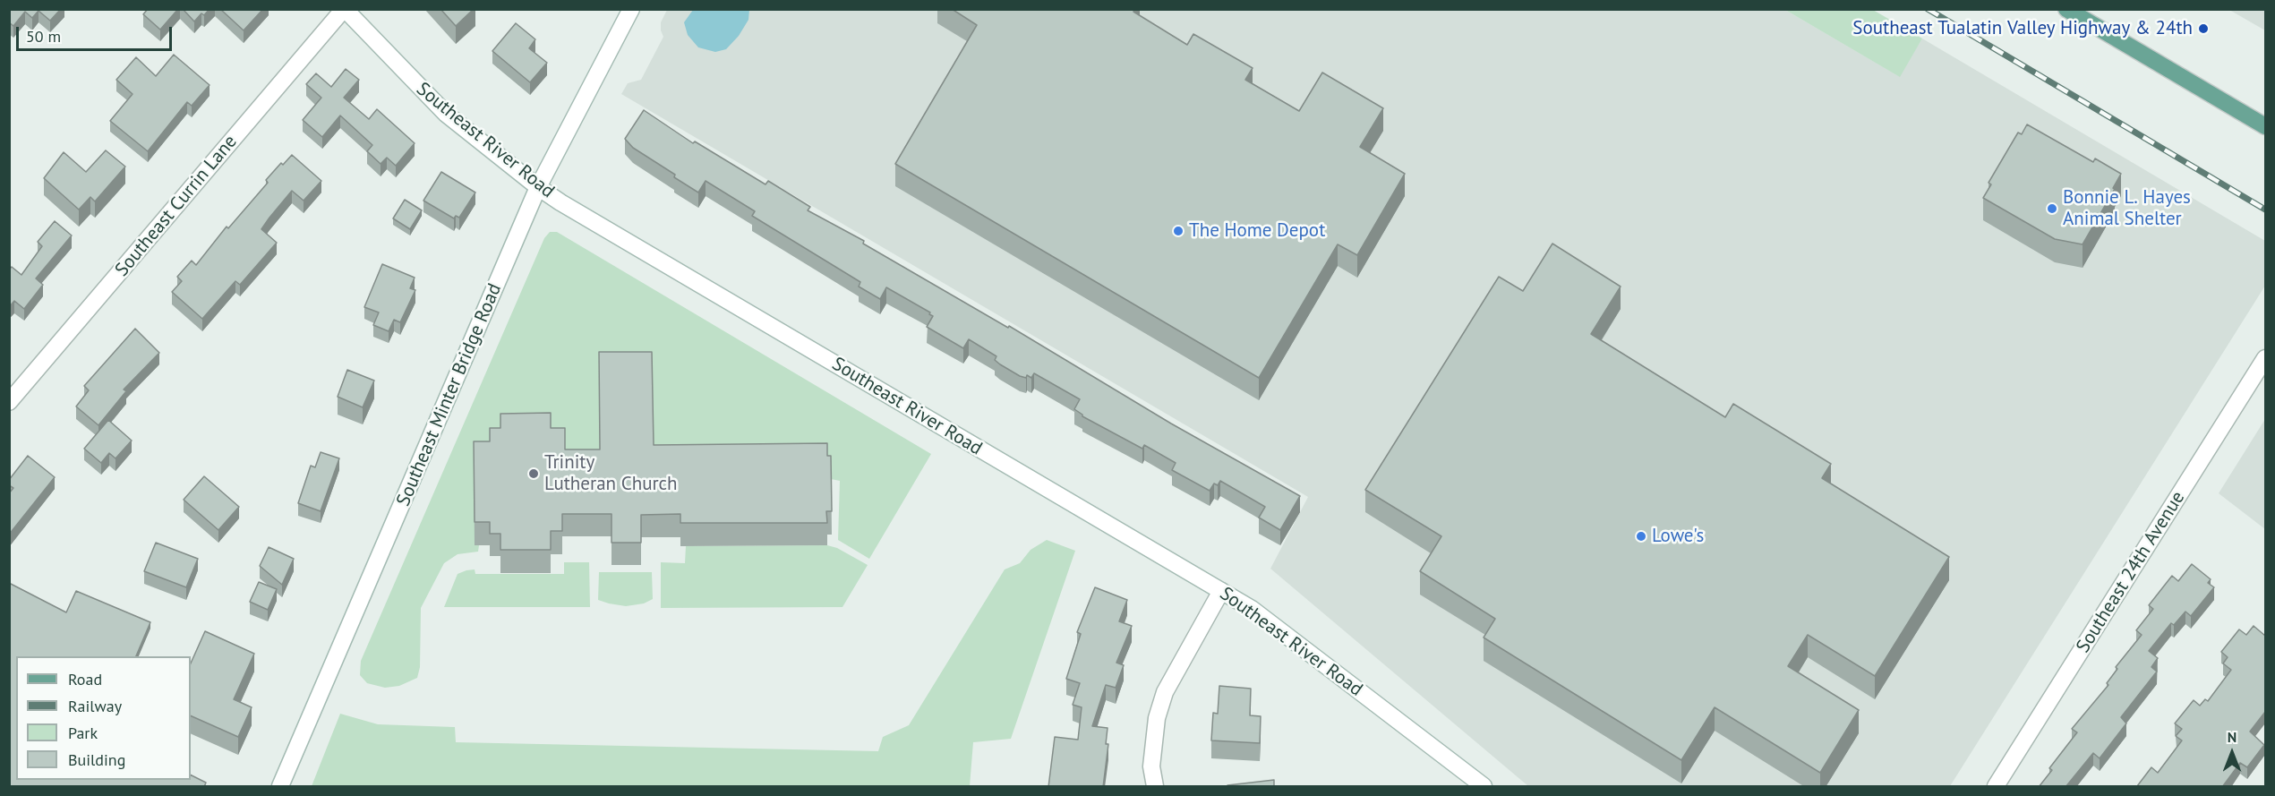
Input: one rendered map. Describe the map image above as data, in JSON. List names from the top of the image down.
{
  "streets": {
    "main road": [
      "Southeast River Road",
      "Southeast Currin Lane",
      "Southeast Minter Bridge Road",
      "Southeast 24th Avenue"
    ]
  },
  "crossings": [
    ["Southeast River Road", "Southeast Currin Lane"],
    ["Southeast River Road", "Southeast Minter Bridge Road"]
  ],
  "places": [
    "Southeast Tualatin Valley Highway & 24th",
    "Bonnie L. Hayes Animal Shelter",
    "The Home Depot",
    "Trinity Lutheran Church",
    "Lowe's"
  ],
  "legend": [
    "Road",
    "Railway",
    "Park",
    "Building"
  ],
  "scale_bar": "50 m",
  "north": "top"
}
